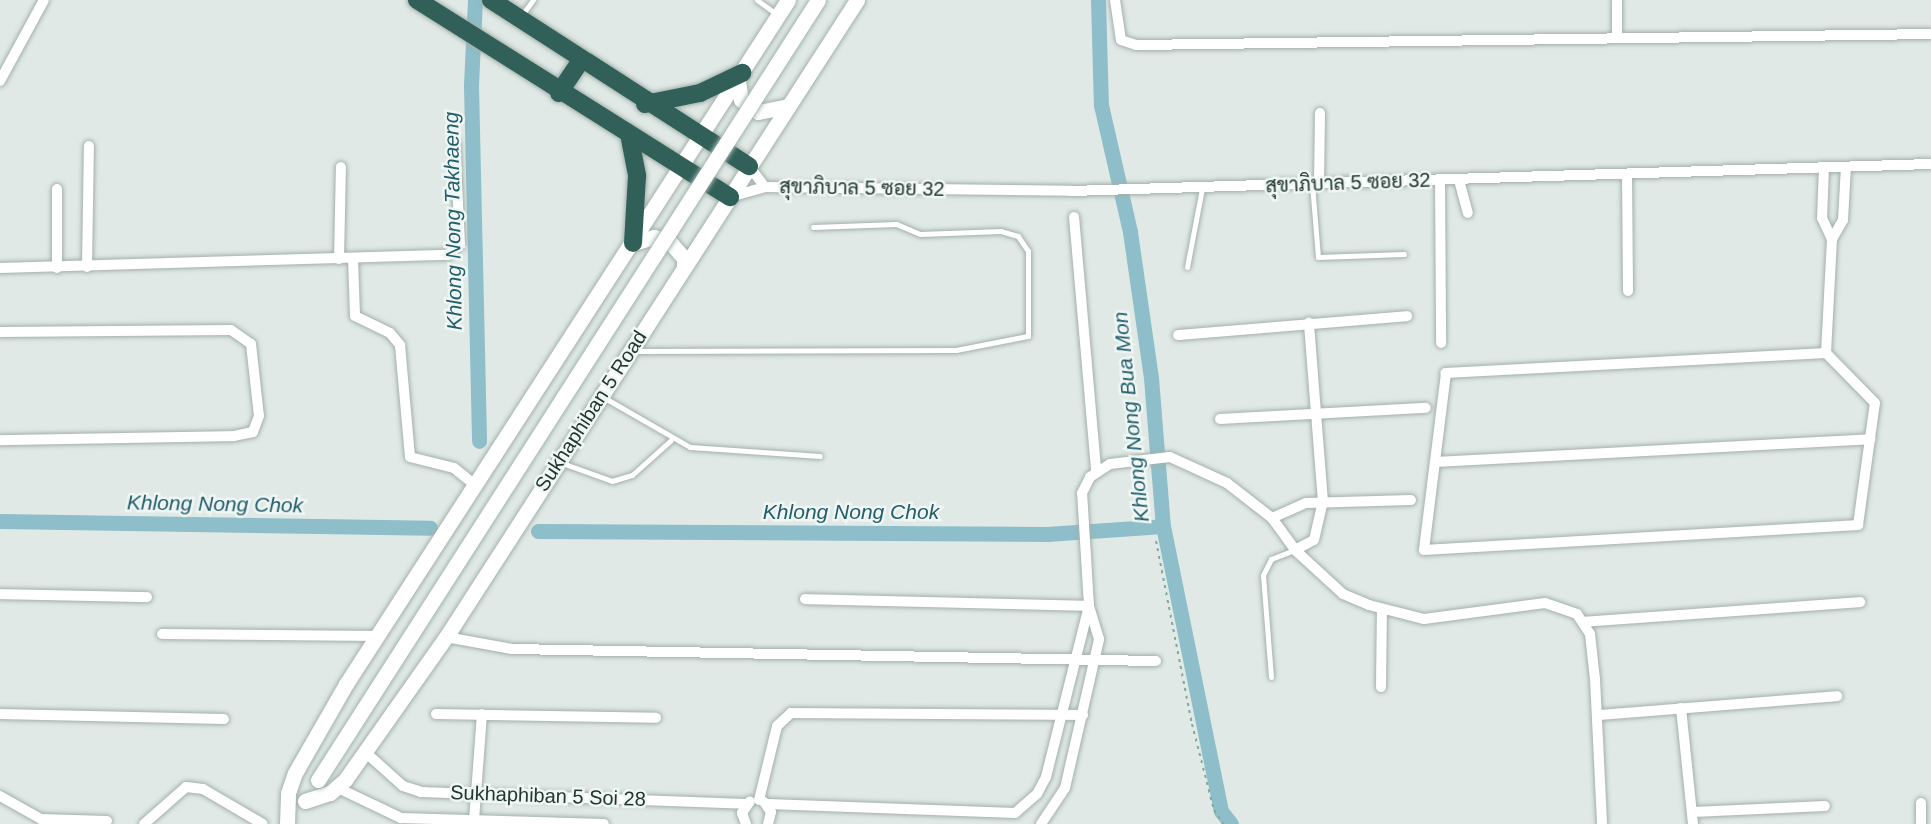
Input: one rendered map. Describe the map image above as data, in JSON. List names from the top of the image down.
{
  "streets": {
    "main road": ["Sukhaphiban 5 Road"],
    "street": ["สุขาภิบาล 5 ซอย 32", "Sukhaphiban 5 Soi 28"]
  },
  "crossings": [
    ["สุขาภิบาล 5 ซอย 32", "Sukhaphiban 5 Road"],
    ["Sukhaphiban 5 Road", "Sukhaphiban 5 Soi 28"]
  ],
  "water": ["Khlong Nong Takhaeng", "Khlong Nong Bua Mon", "Khlong Nong Chok"]
}
